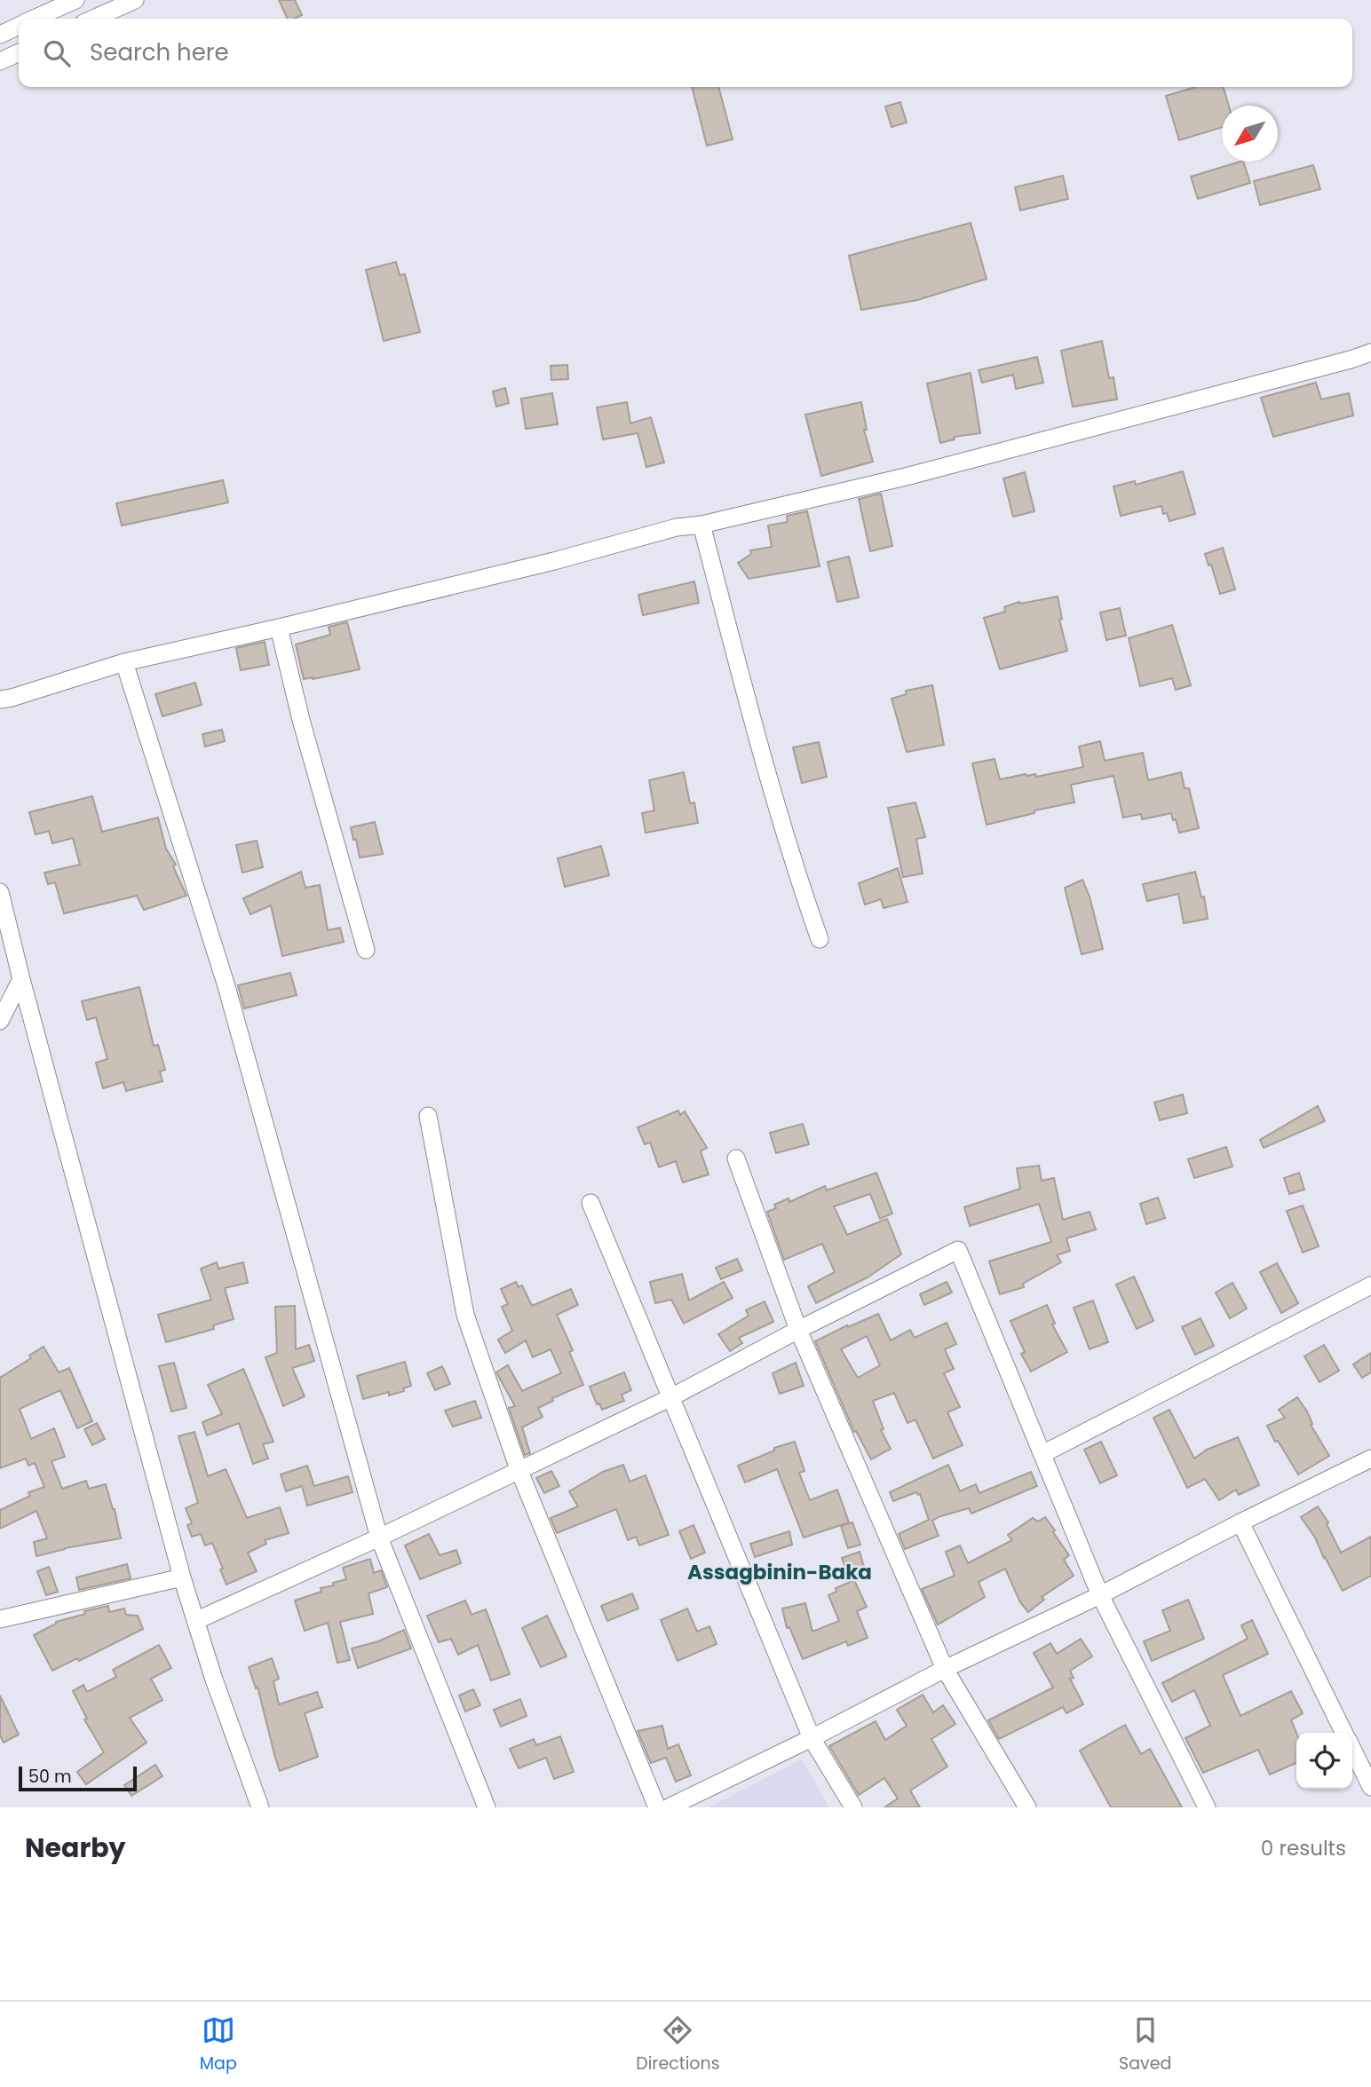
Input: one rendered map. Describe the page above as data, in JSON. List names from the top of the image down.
{
  "districts": ["Assagbinin-Baka"],
  "scale_bar": "50 m",
  "north": "bottom left",
  "page": {
    "search": "Search here",
    "scale": "50 m",
    "heading": ["Nearby", "0 results"],
    "nav": ["Map", "Directions", "Saved"]
  }
}
